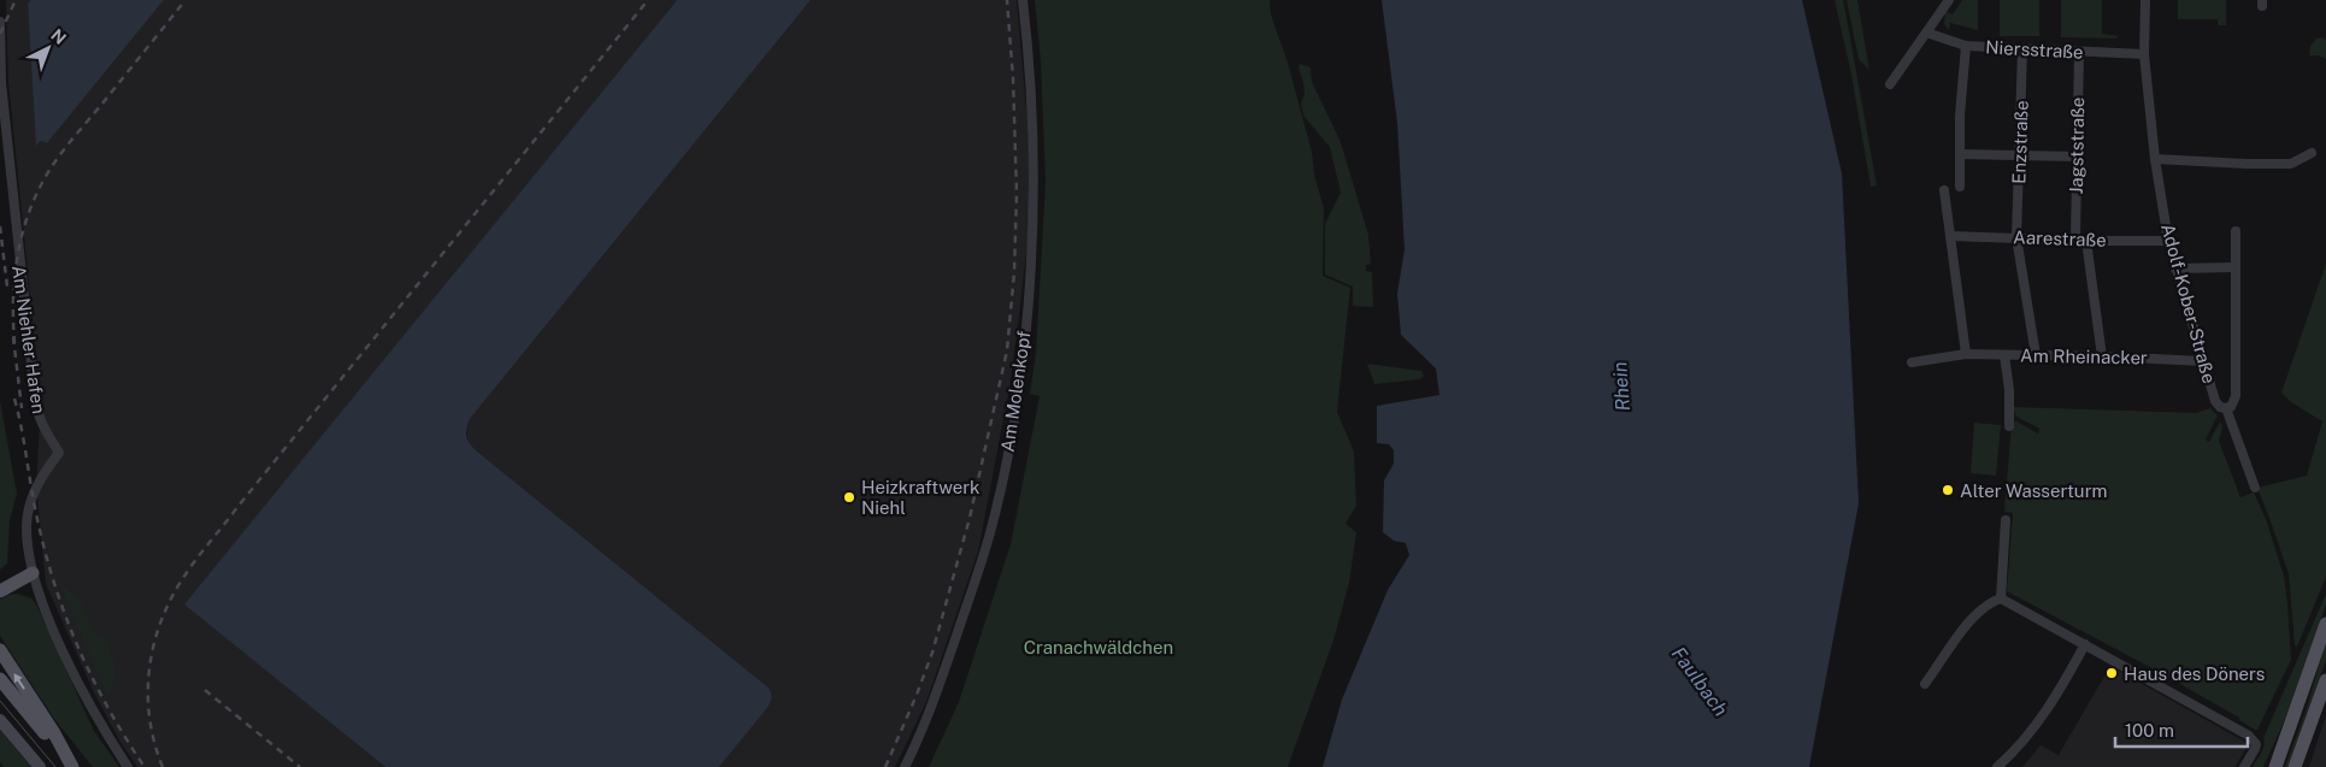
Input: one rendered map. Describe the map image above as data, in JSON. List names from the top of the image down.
{
  "streets": {
    "street": [
      "Niersstraße",
      "Enzstraße",
      "Jagststraße",
      "Aarestraße",
      "Adolf-Kober-Straße",
      "Am Niehler Hafen",
      "Am Rheinacker",
      "Am Molenkopf"
    ]
  },
  "crossings": [
    ["Niersstraße", "Enzstraße"],
    ["Niersstraße", "Jagststraße"],
    ["Niersstraße", "Adolf-Kober-Straße"],
    ["Enzstraße", "Aarestraße"],
    ["Enzstraße", "Am Rheinacker"],
    ["Jagststraße", "Aarestraße"],
    ["Aarestraße", "Adolf-Kober-Straße"],
    ["Adolf-Kober-Straße", "Am Rheinacker"]
  ],
  "water": ["Rhein", "Faulbach"],
  "parks": ["Cranachwäldchen"],
  "places": ["Alter Wasserturm", "Heizkraftwerk Niehl", "Haus des Döners"],
  "scale_bar": "100 m",
  "north": "top right"
}
